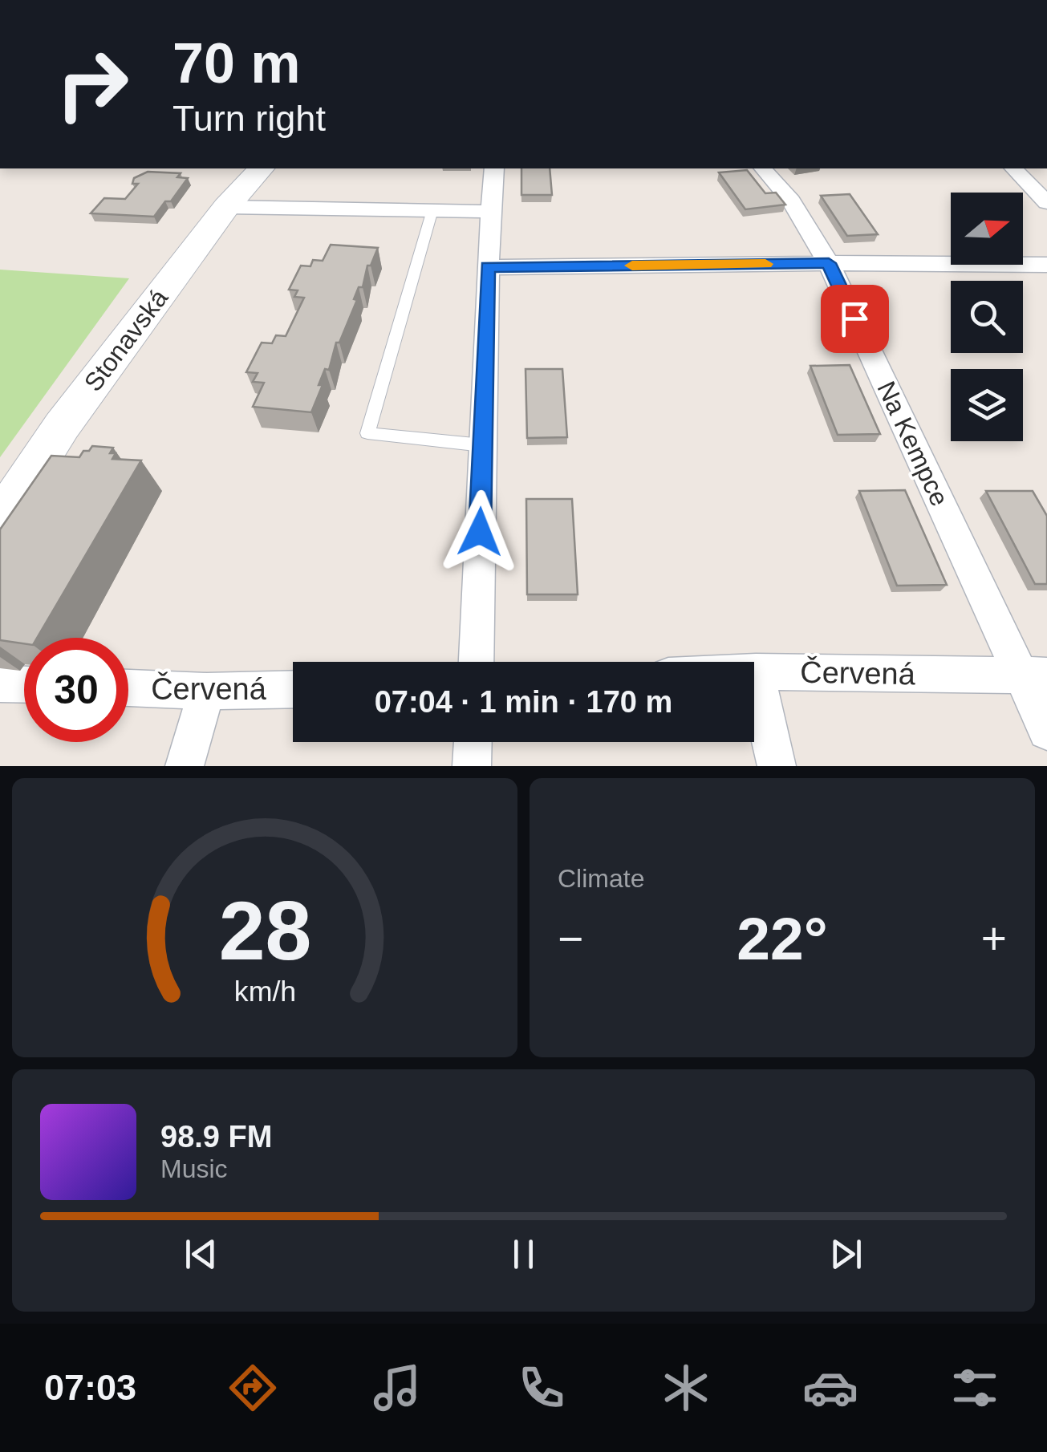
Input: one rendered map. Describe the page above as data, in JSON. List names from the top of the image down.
{
  "streets": {
    "main road": ["Stonavská"],
    "street": ["Na Kempce", "Červená"]
  },
  "crossings": [
    ["Na Kempce", "Červená"]
  ],
  "north": "right",
  "page": {
    "turn": ["70 m", "Turn right"],
    "limit": "30",
    "trip": "07:04 · 1 min · 170 m",
    "tile": "Climate",
    "heat": ["−", "22°", "+"],
    "song": ["98.9 FM", "Music"],
    "tabs": "07:03",
    "gauge": ["28", "km/h"]
  }
}
